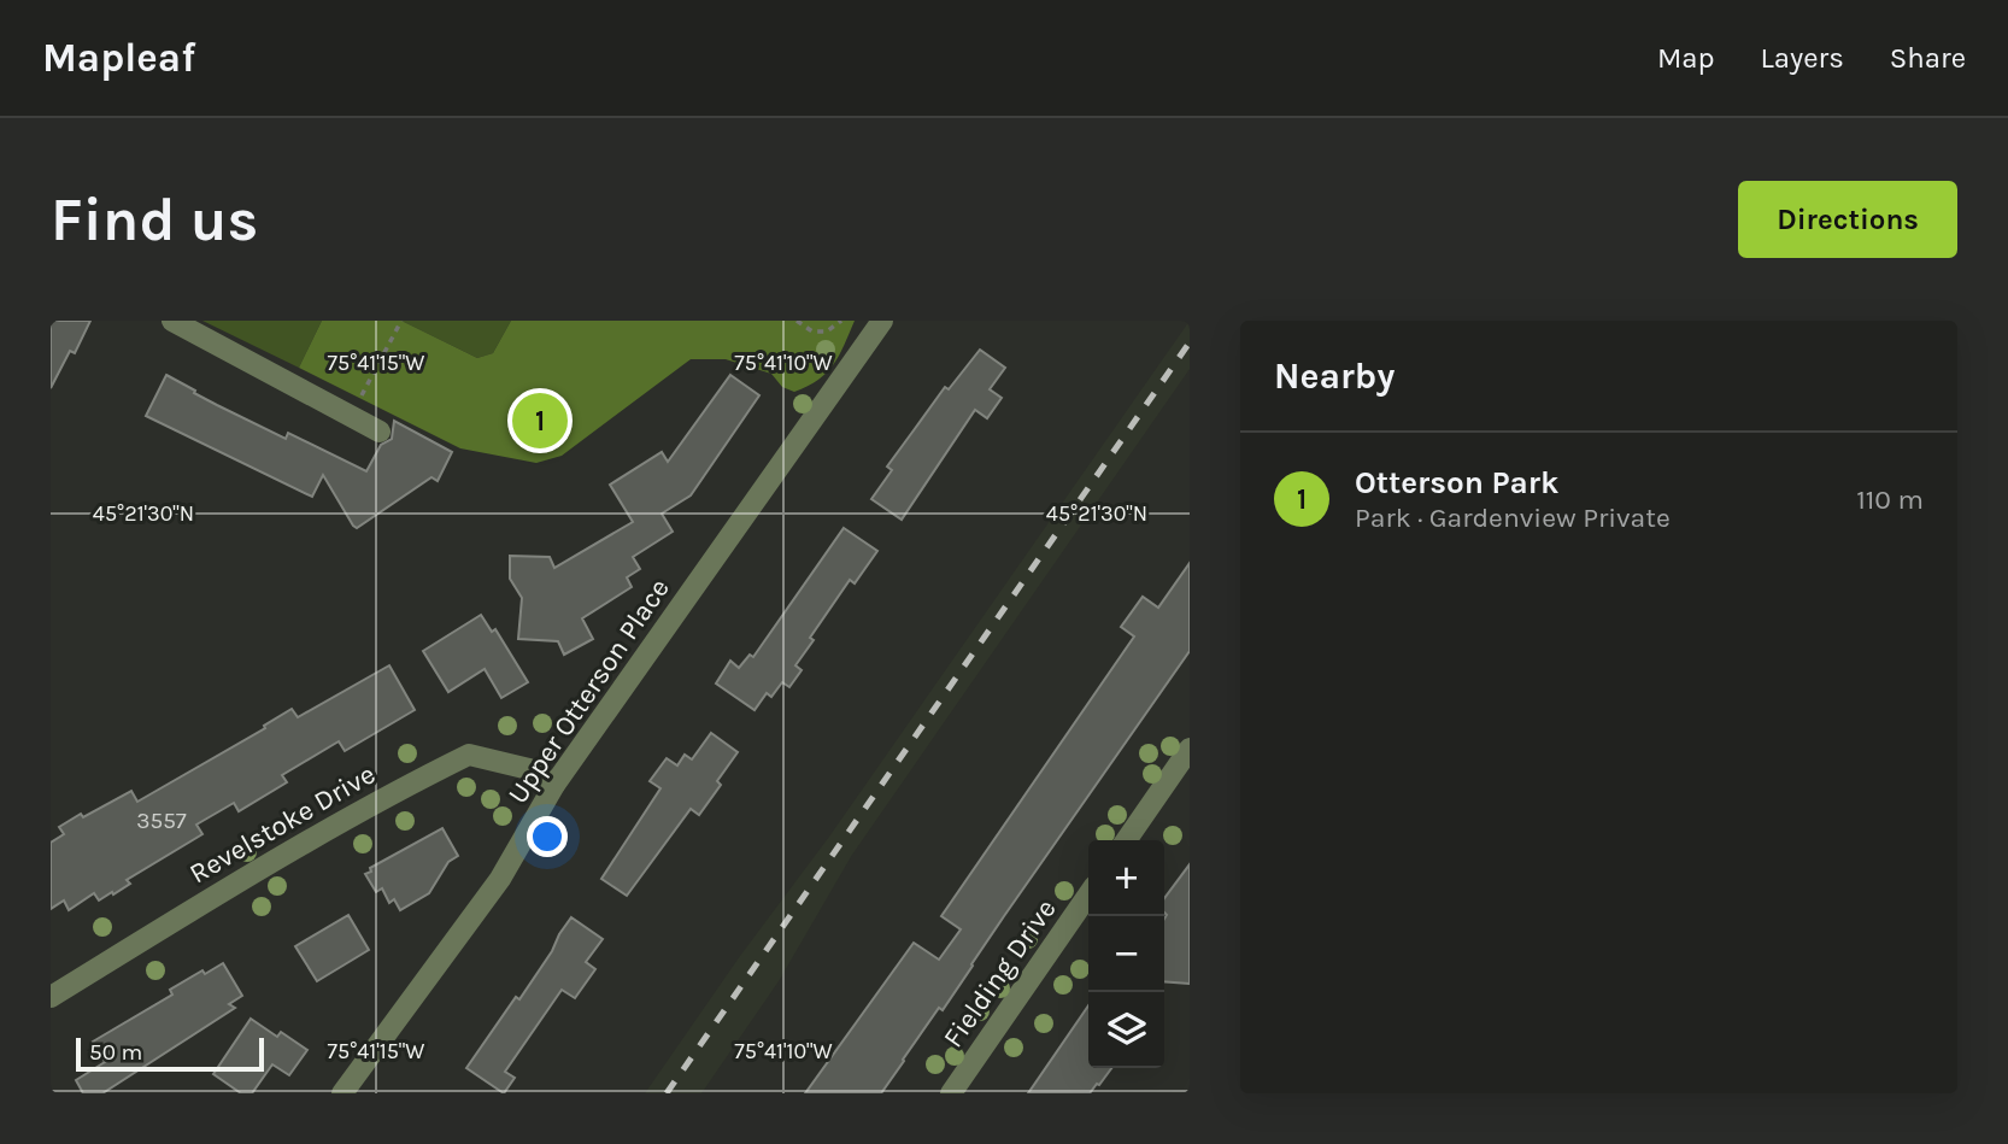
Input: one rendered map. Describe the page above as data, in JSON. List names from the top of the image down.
{
  "streets": {
    "street": ["Upper Otterson Place", "Revelstoke Drive", "Fielding Drive"]
  },
  "crossings": [
    ["Upper Otterson Place", "Revelstoke Drive"]
  ],
  "house_numbers": ["3557"],
  "scale_bar": "50 m",
  "page": {
    "header": "Mapleaf",
    "nav": ["Map", "Layers", "Share"],
    "buttons": "Directions",
    "title": "Find us",
    "heading": "Nearby",
    "pins": "1",
    "list": [
      {
        "mark": "1",
        "name": "Otterson Park",
        "note": "Park · Gardenview Private",
        "value": "110 m"
      }
    ],
    "map_buttons": ["+", "−"],
    "scale": "50 m"
  },
  "coordinates": ["75°41'15\"W", "75°41'10\"W", "45°21'30\"N"]
}
